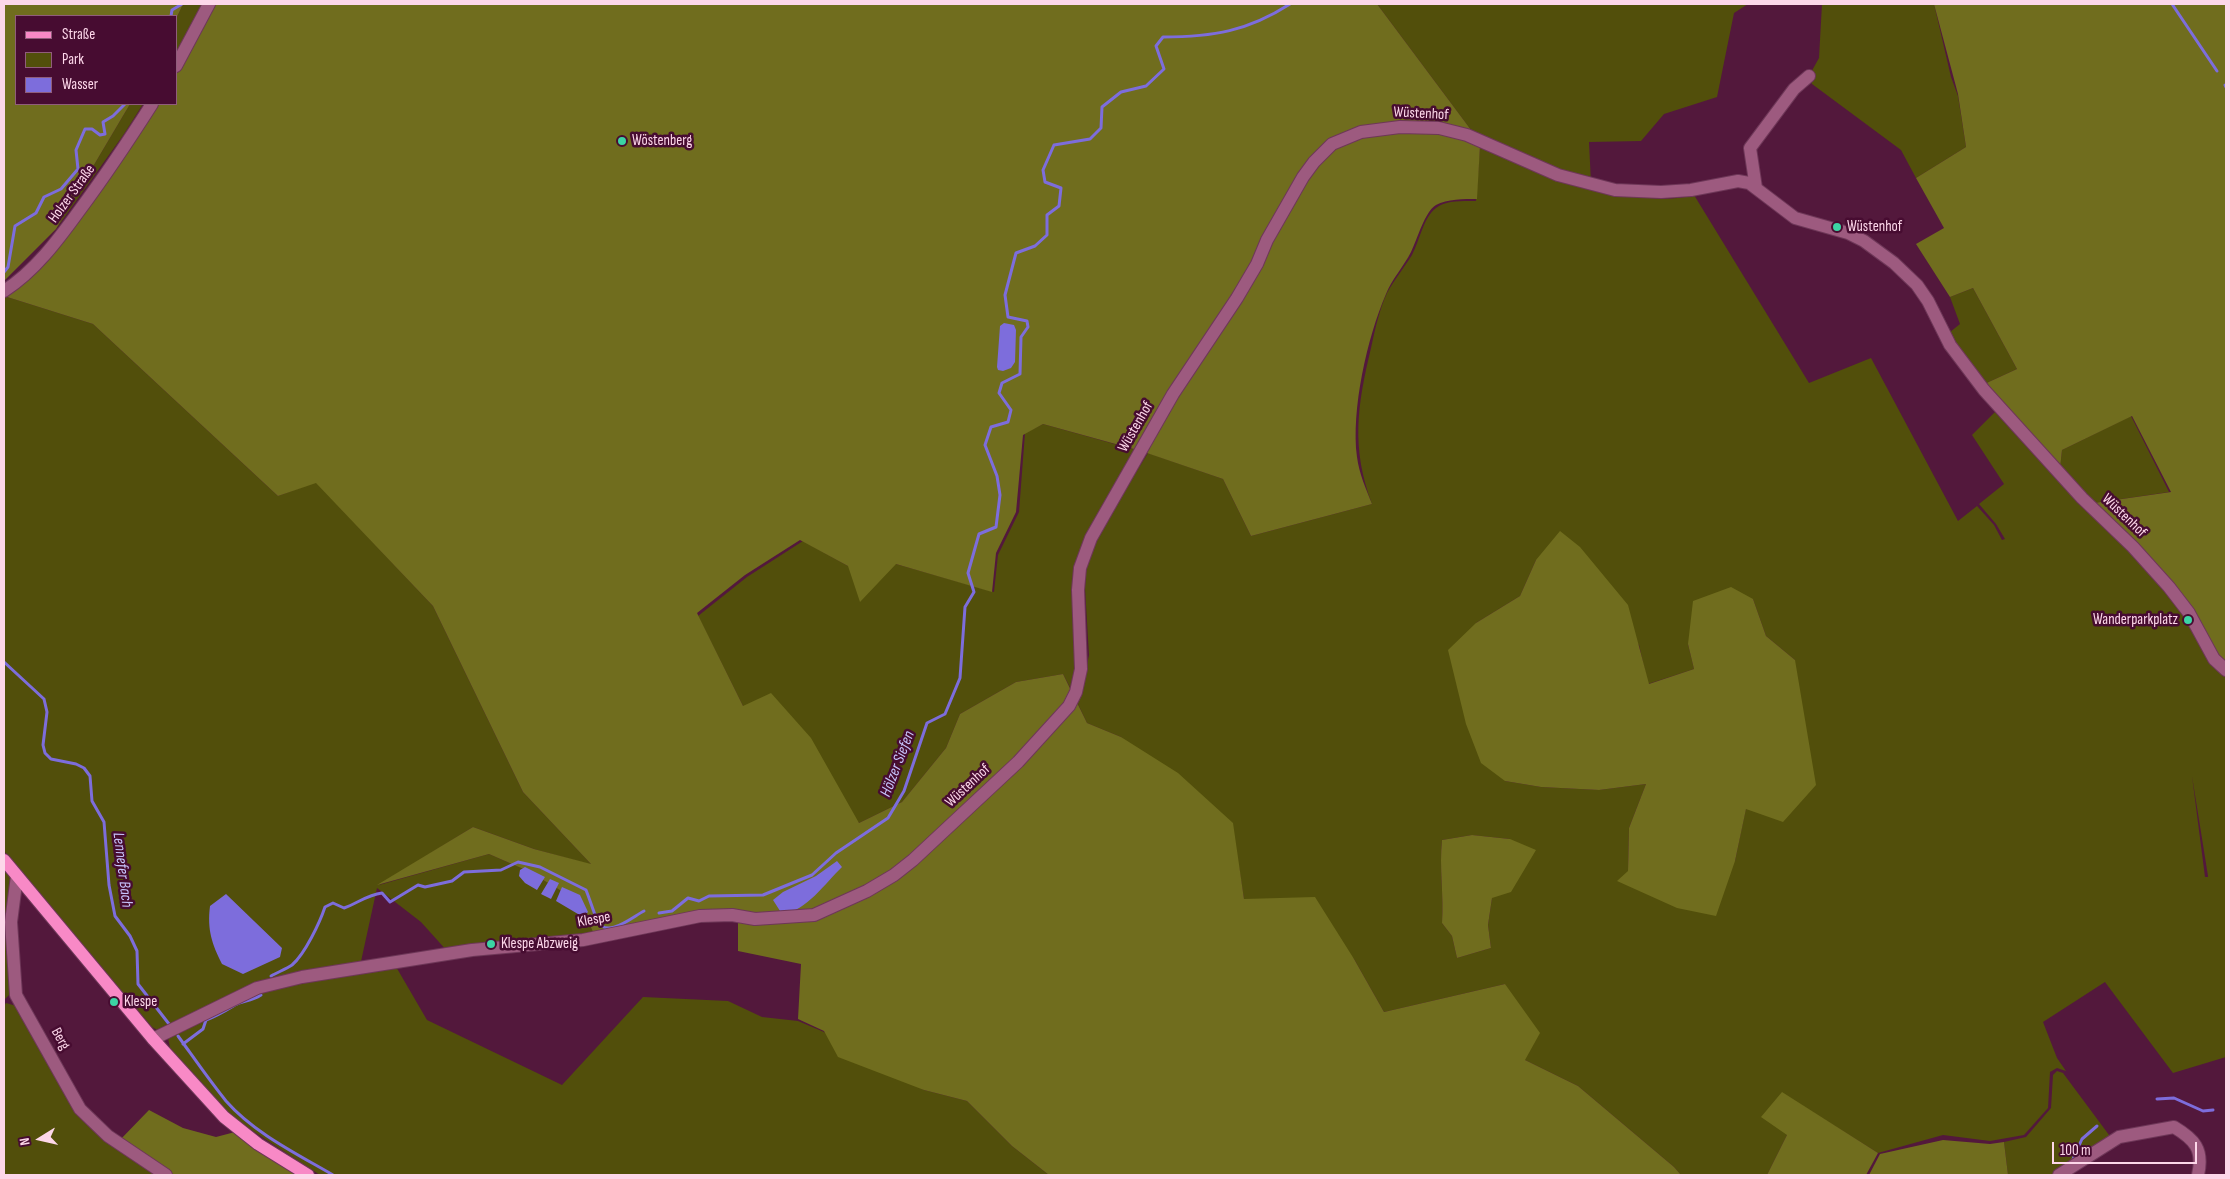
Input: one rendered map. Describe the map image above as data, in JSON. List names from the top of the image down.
{
  "streets": {
    "street": [
      "Wüstenhof",
      "Holzer Straße",
      "Klespe",
      "Berg"
    ]
  },
  "crossings": [
    ["Wüstenhof", "Klespe"]
  ],
  "water": ["Hölzer Siefen", "Lennefer Bach"],
  "places": [
    "Wöstenberg",
    "Wüstenhof",
    "Wanderparkplatz",
    "Klespe Abzweig",
    "Klespe"
  ],
  "legend": ["Straße", "Park", "Wasser"],
  "scale_bar": "100 m",
  "north": "left"
}
